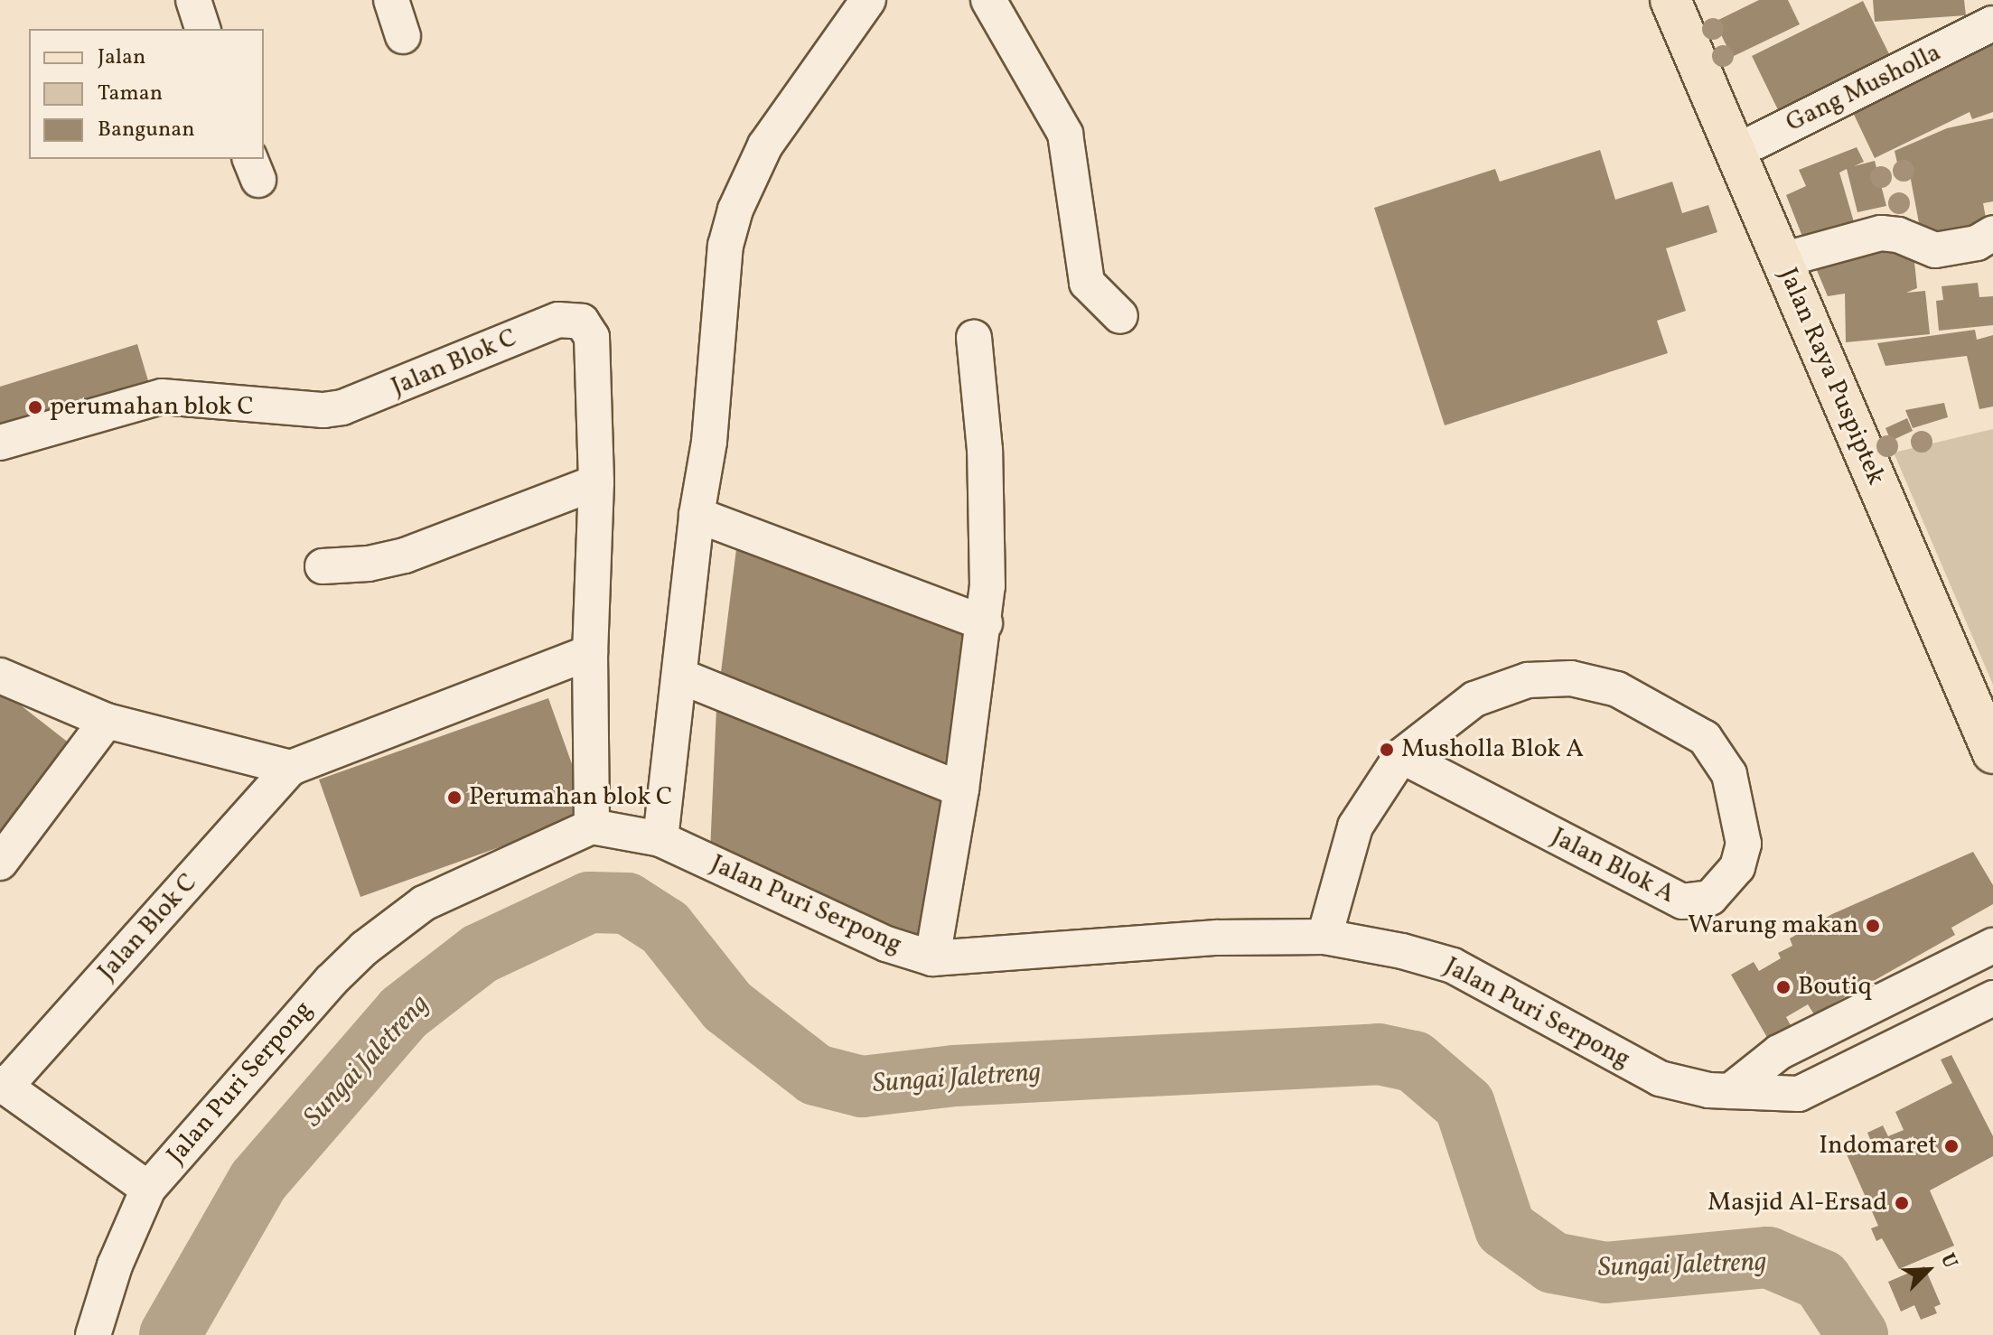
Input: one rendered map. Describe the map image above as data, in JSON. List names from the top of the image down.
{
  "streets": {
    "main road": ["Jalan Raya Puspiptek"],
    "street": [
      "Gang Musholla",
      "Jalan Blok C",
      "Jalan Blok A",
      "Jalan Puri Serpong"
    ]
  },
  "crossings": [
    ["Gang Musholla", "Jalan Raya Puspiptek"],
    ["Jalan Blok C", "Jalan Puri Serpong"],
    ["Jalan Blok A", "Jalan Puri Serpong"]
  ],
  "water": ["Sungai Jaletreng"],
  "places": [
    "perumahan blok C",
    "Musholla Blok A",
    "Perumahan blok C",
    "Warung makan",
    "Boutiq",
    "Indomaret",
    "Masjid Al-Ersad"
  ],
  "legend": ["Jalan", "Taman", "Bangunan"],
  "north": "top right"
}
